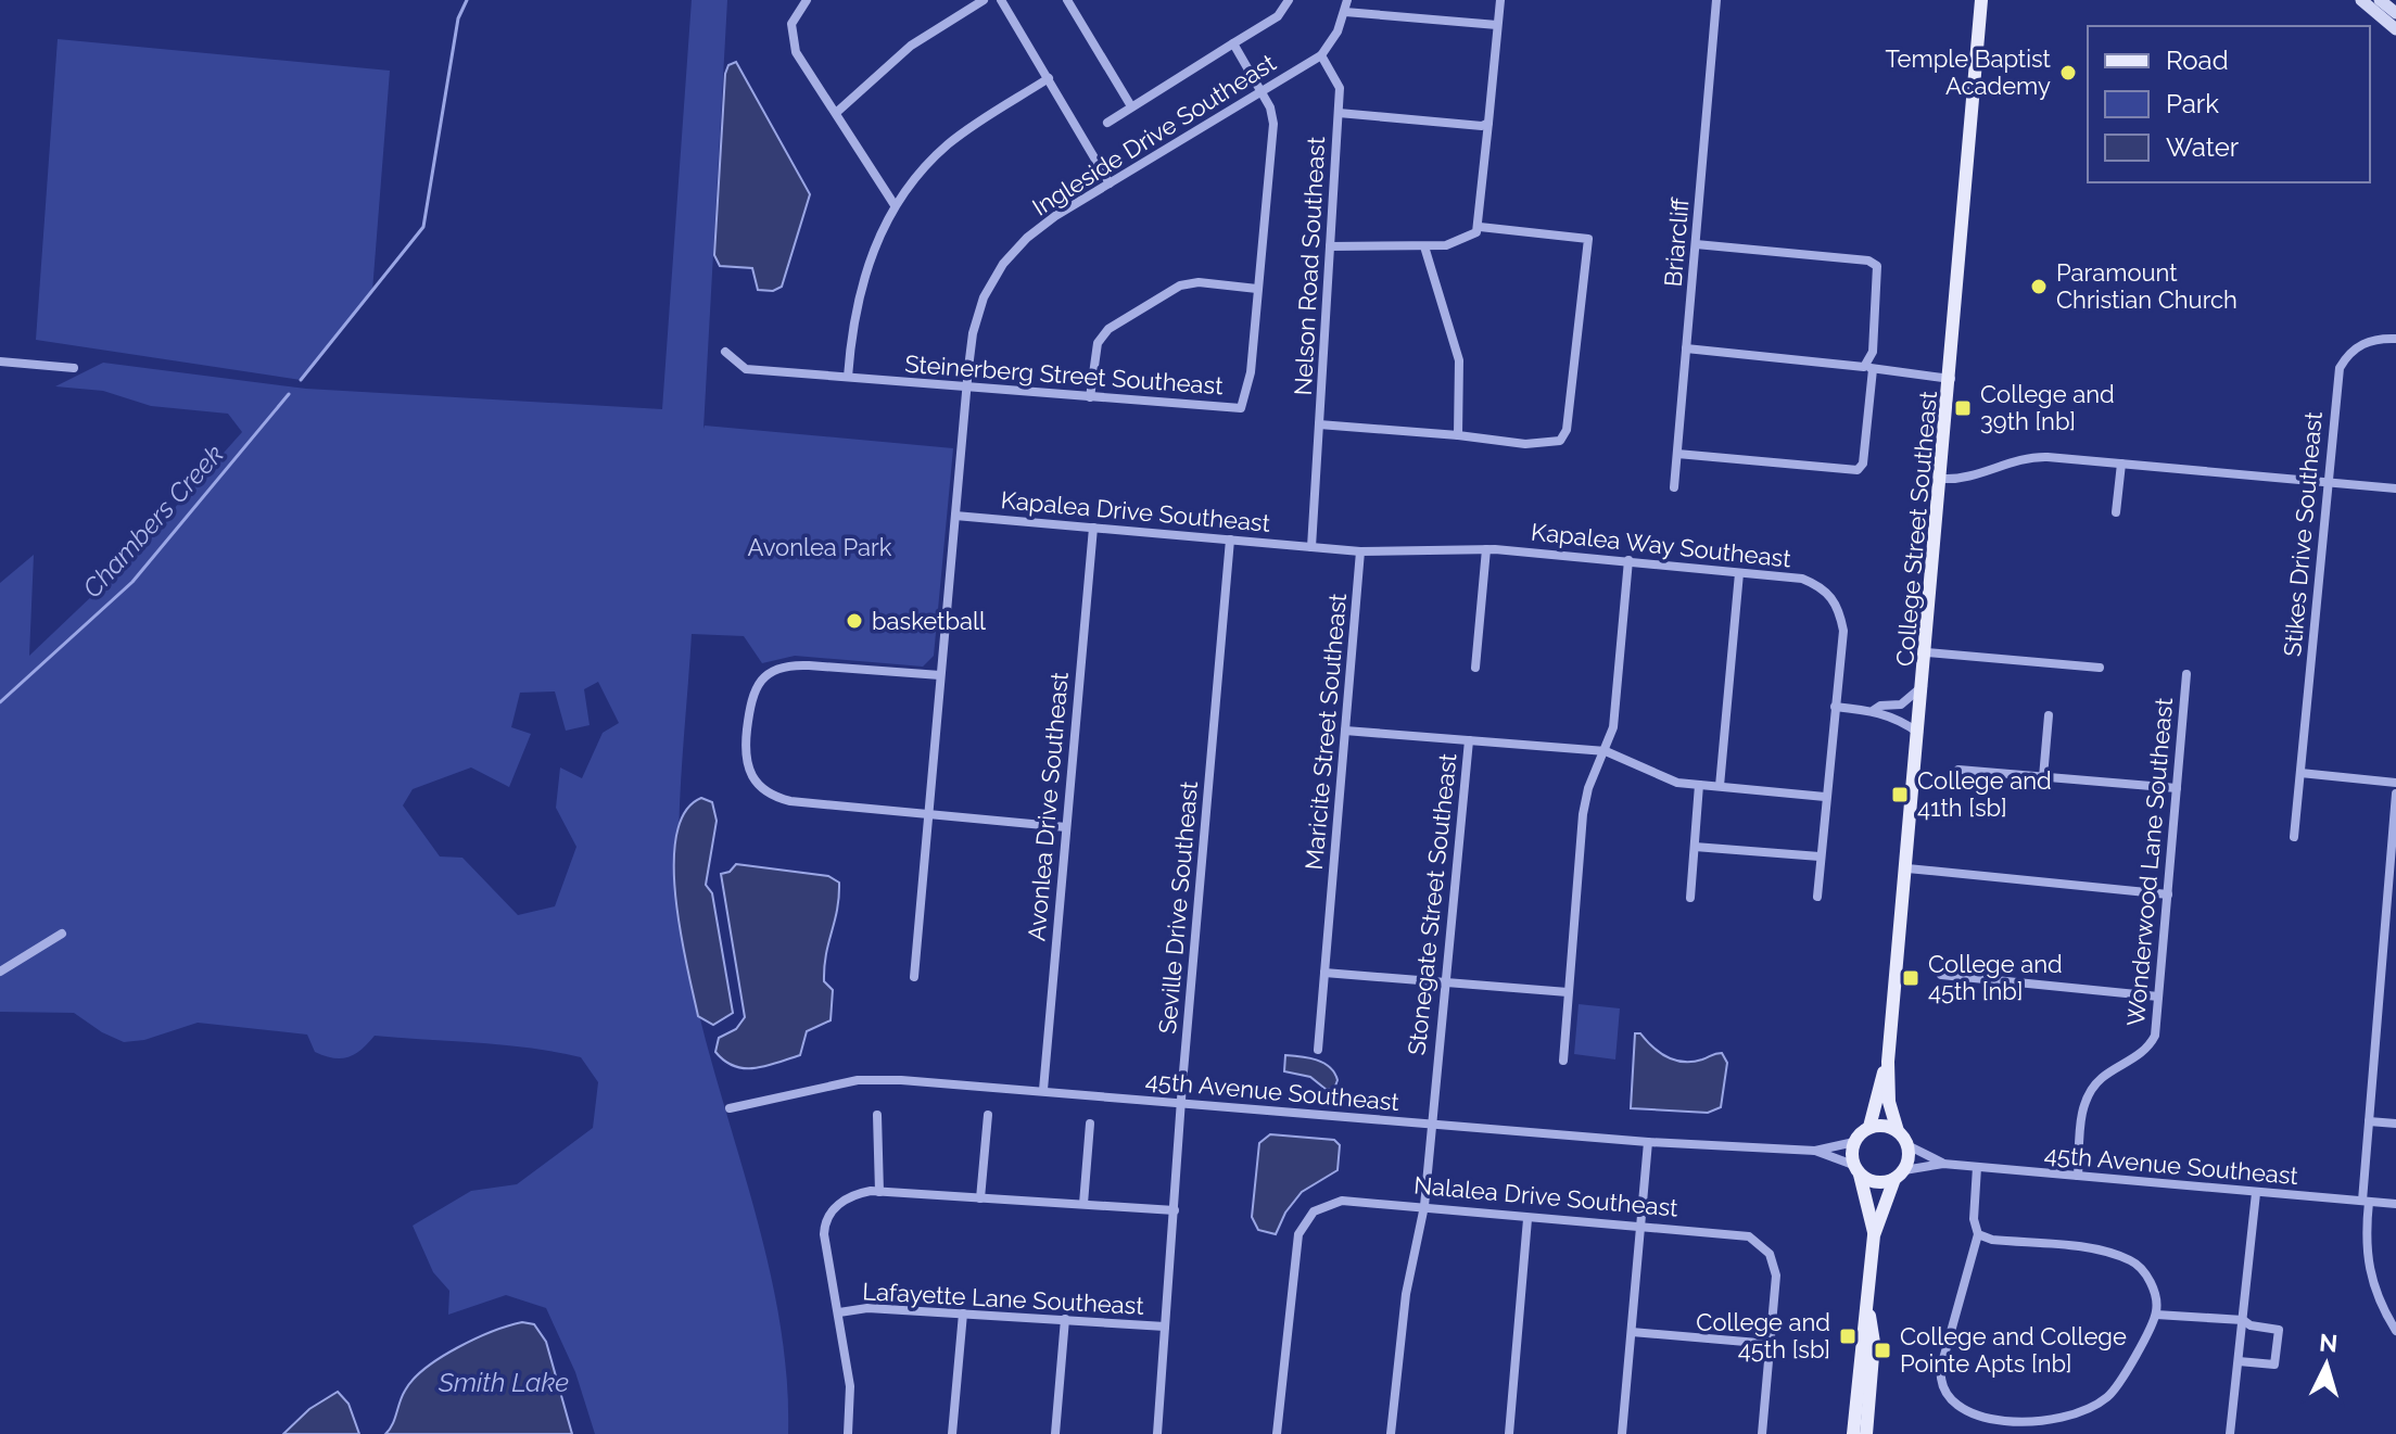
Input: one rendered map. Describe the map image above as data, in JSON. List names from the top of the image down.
{
  "streets": {
    "main road": ["College Street Southeast"],
    "street": [
      "Ingleside Drive Southeast",
      "Briarcliff",
      "Nelson Road Southeast",
      "Steinerberg Street Southeast",
      "Kapalea Drive Southeast",
      "Stikes Drive Southeast",
      "Kapalea Way Southeast",
      "Maricite Street Southeast",
      "Avonlea Drive Southeast",
      "Wonderwood Lane Southeast",
      "Stonegate Street Southeast",
      "Seville Drive Southeast",
      "45th Avenue Southeast",
      "Nalalea Drive Southeast",
      "Lafayette Lane Southeast"
    ]
  },
  "crossings": [
    ["Ingleside Drive Southeast", "Nelson Road Southeast"],
    ["Ingleside Drive Southeast", "Steinerberg Street Southeast"],
    ["Ingleside Drive Southeast", "Kapalea Drive Southeast"],
    ["Nelson Road Southeast", "Kapalea Drive Southeast"],
    ["Kapalea Drive Southeast", "Maricite Street Southeast"],
    ["Kapalea Drive Southeast", "Avonlea Drive Southeast"],
    ["Kapalea Drive Southeast", "Seville Drive Southeast"],
    ["College Street Southeast", "45th Avenue Southeast"],
    ["Avonlea Drive Southeast", "45th Avenue Southeast"],
    ["Wonderwood Lane Southeast", "45th Avenue Southeast"],
    ["Stonegate Street Southeast", "45th Avenue Southeast"],
    ["Stonegate Street Southeast", "Nalalea Drive Southeast"],
    ["Seville Drive Southeast", "45th Avenue Southeast"],
    ["Seville Drive Southeast", "Lafayette Lane Southeast"]
  ],
  "water": ["Chambers Creek", "Smith Lake"],
  "parks": ["Avonlea Park"],
  "places": {
    "other": ["Temple Baptist Academy", "Paramount Christian Church", "basketball"],
    "transit": [
      "College and 39th [nb]",
      "College and 41th [sb]",
      "College and 45th [nb]",
      "College and 45th [sb]",
      "College and College Pointe Apts [nb]"
    ]
  },
  "legend": ["Road", "Park", "Water"],
  "north": "top"
}
